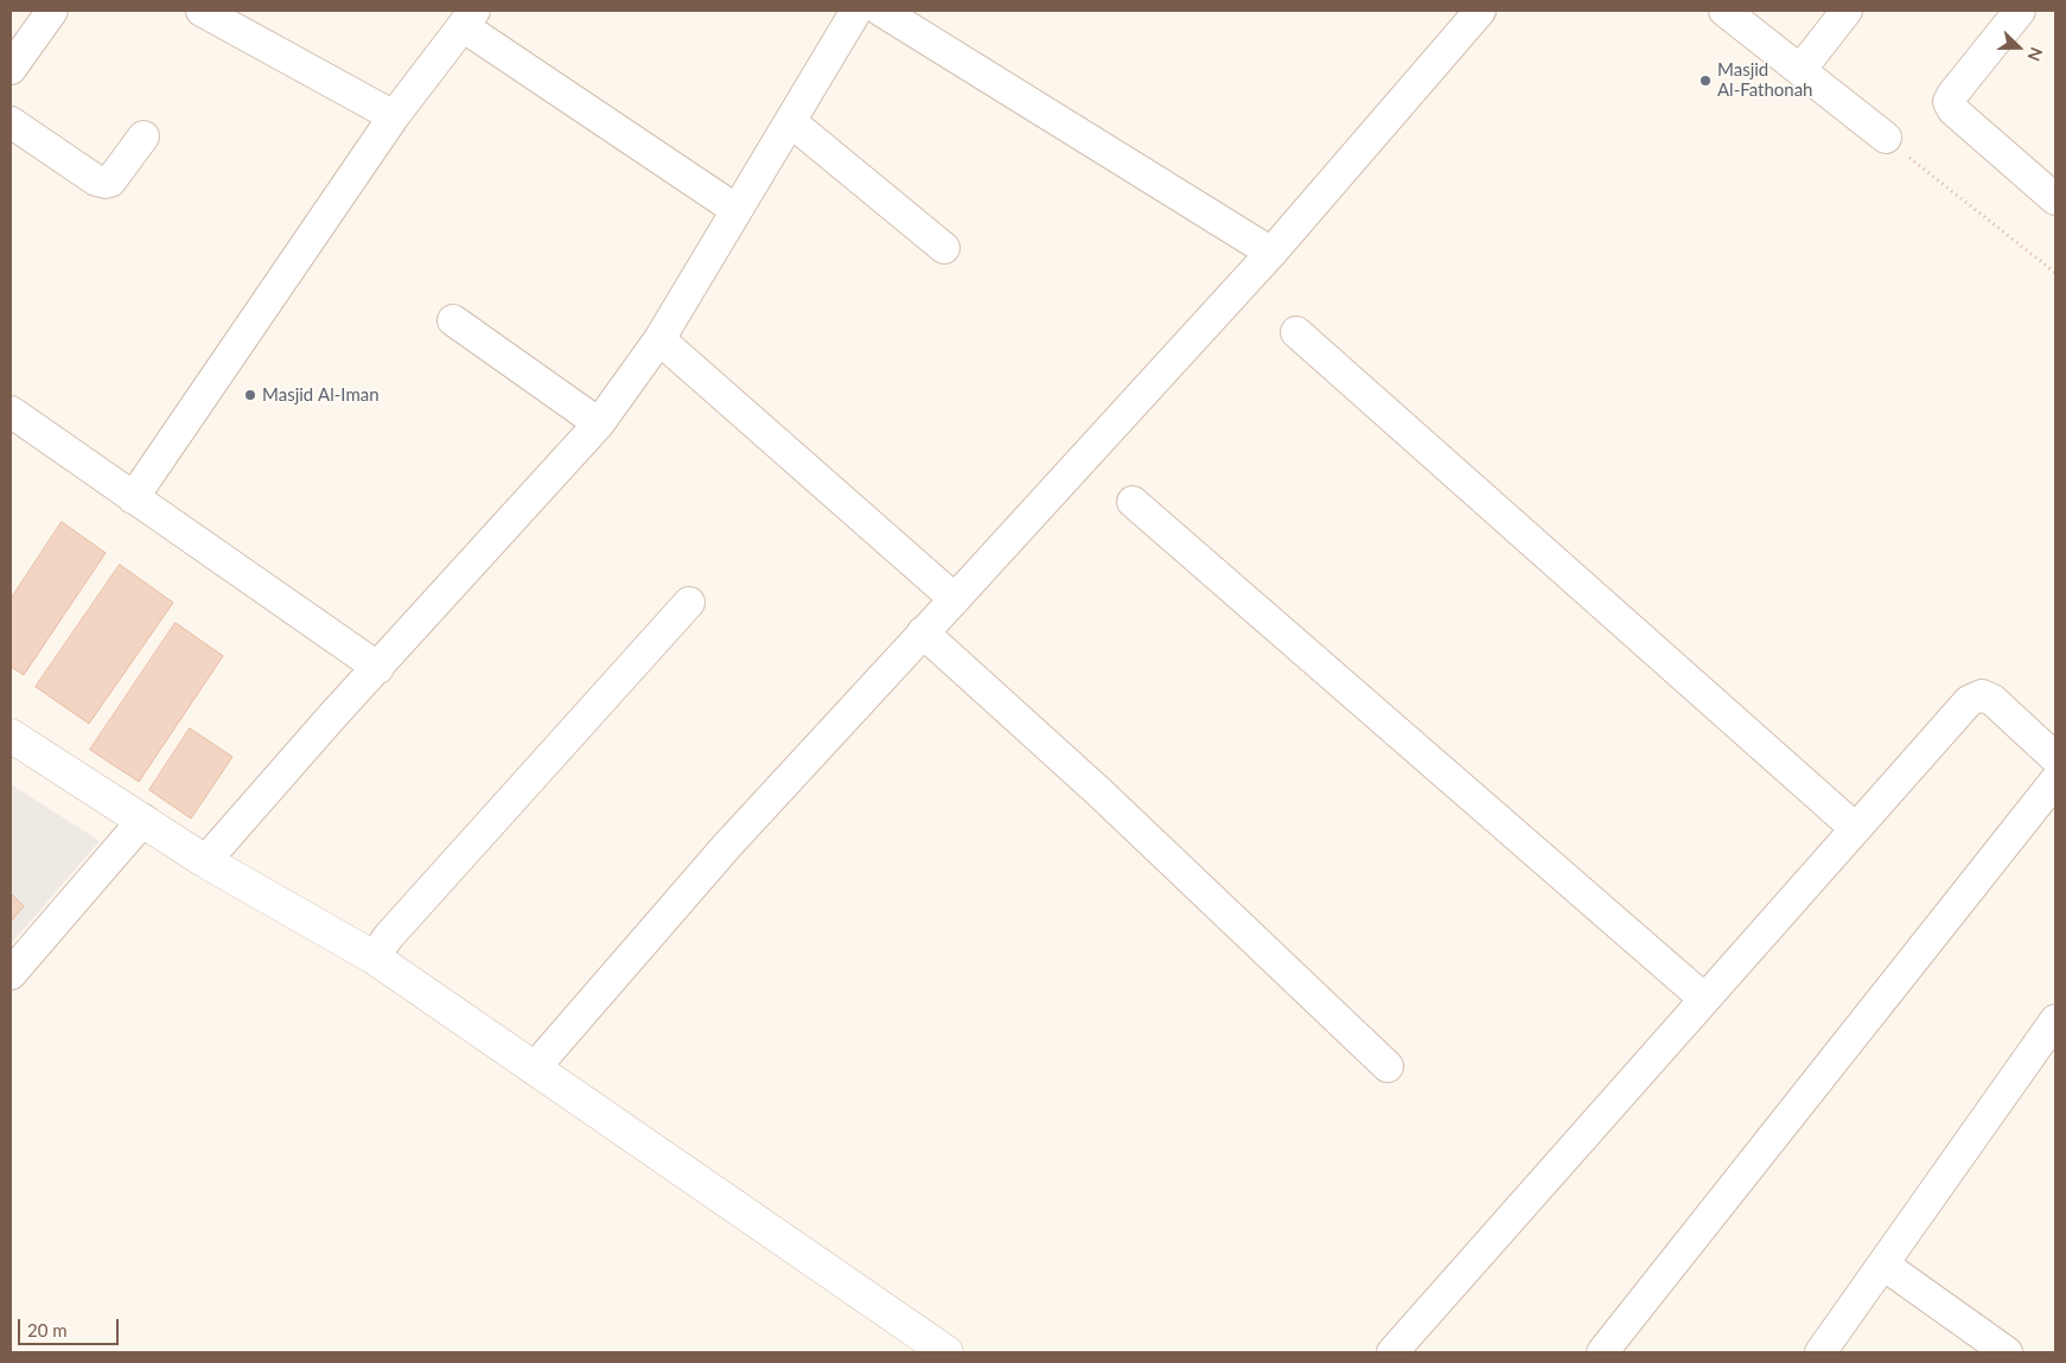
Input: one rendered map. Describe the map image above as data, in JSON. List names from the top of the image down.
{
  "places": ["Masjid Al-Fathonah", "Masjid Al-Iman"],
  "scale_bar": "20 m",
  "north": "right"
}
